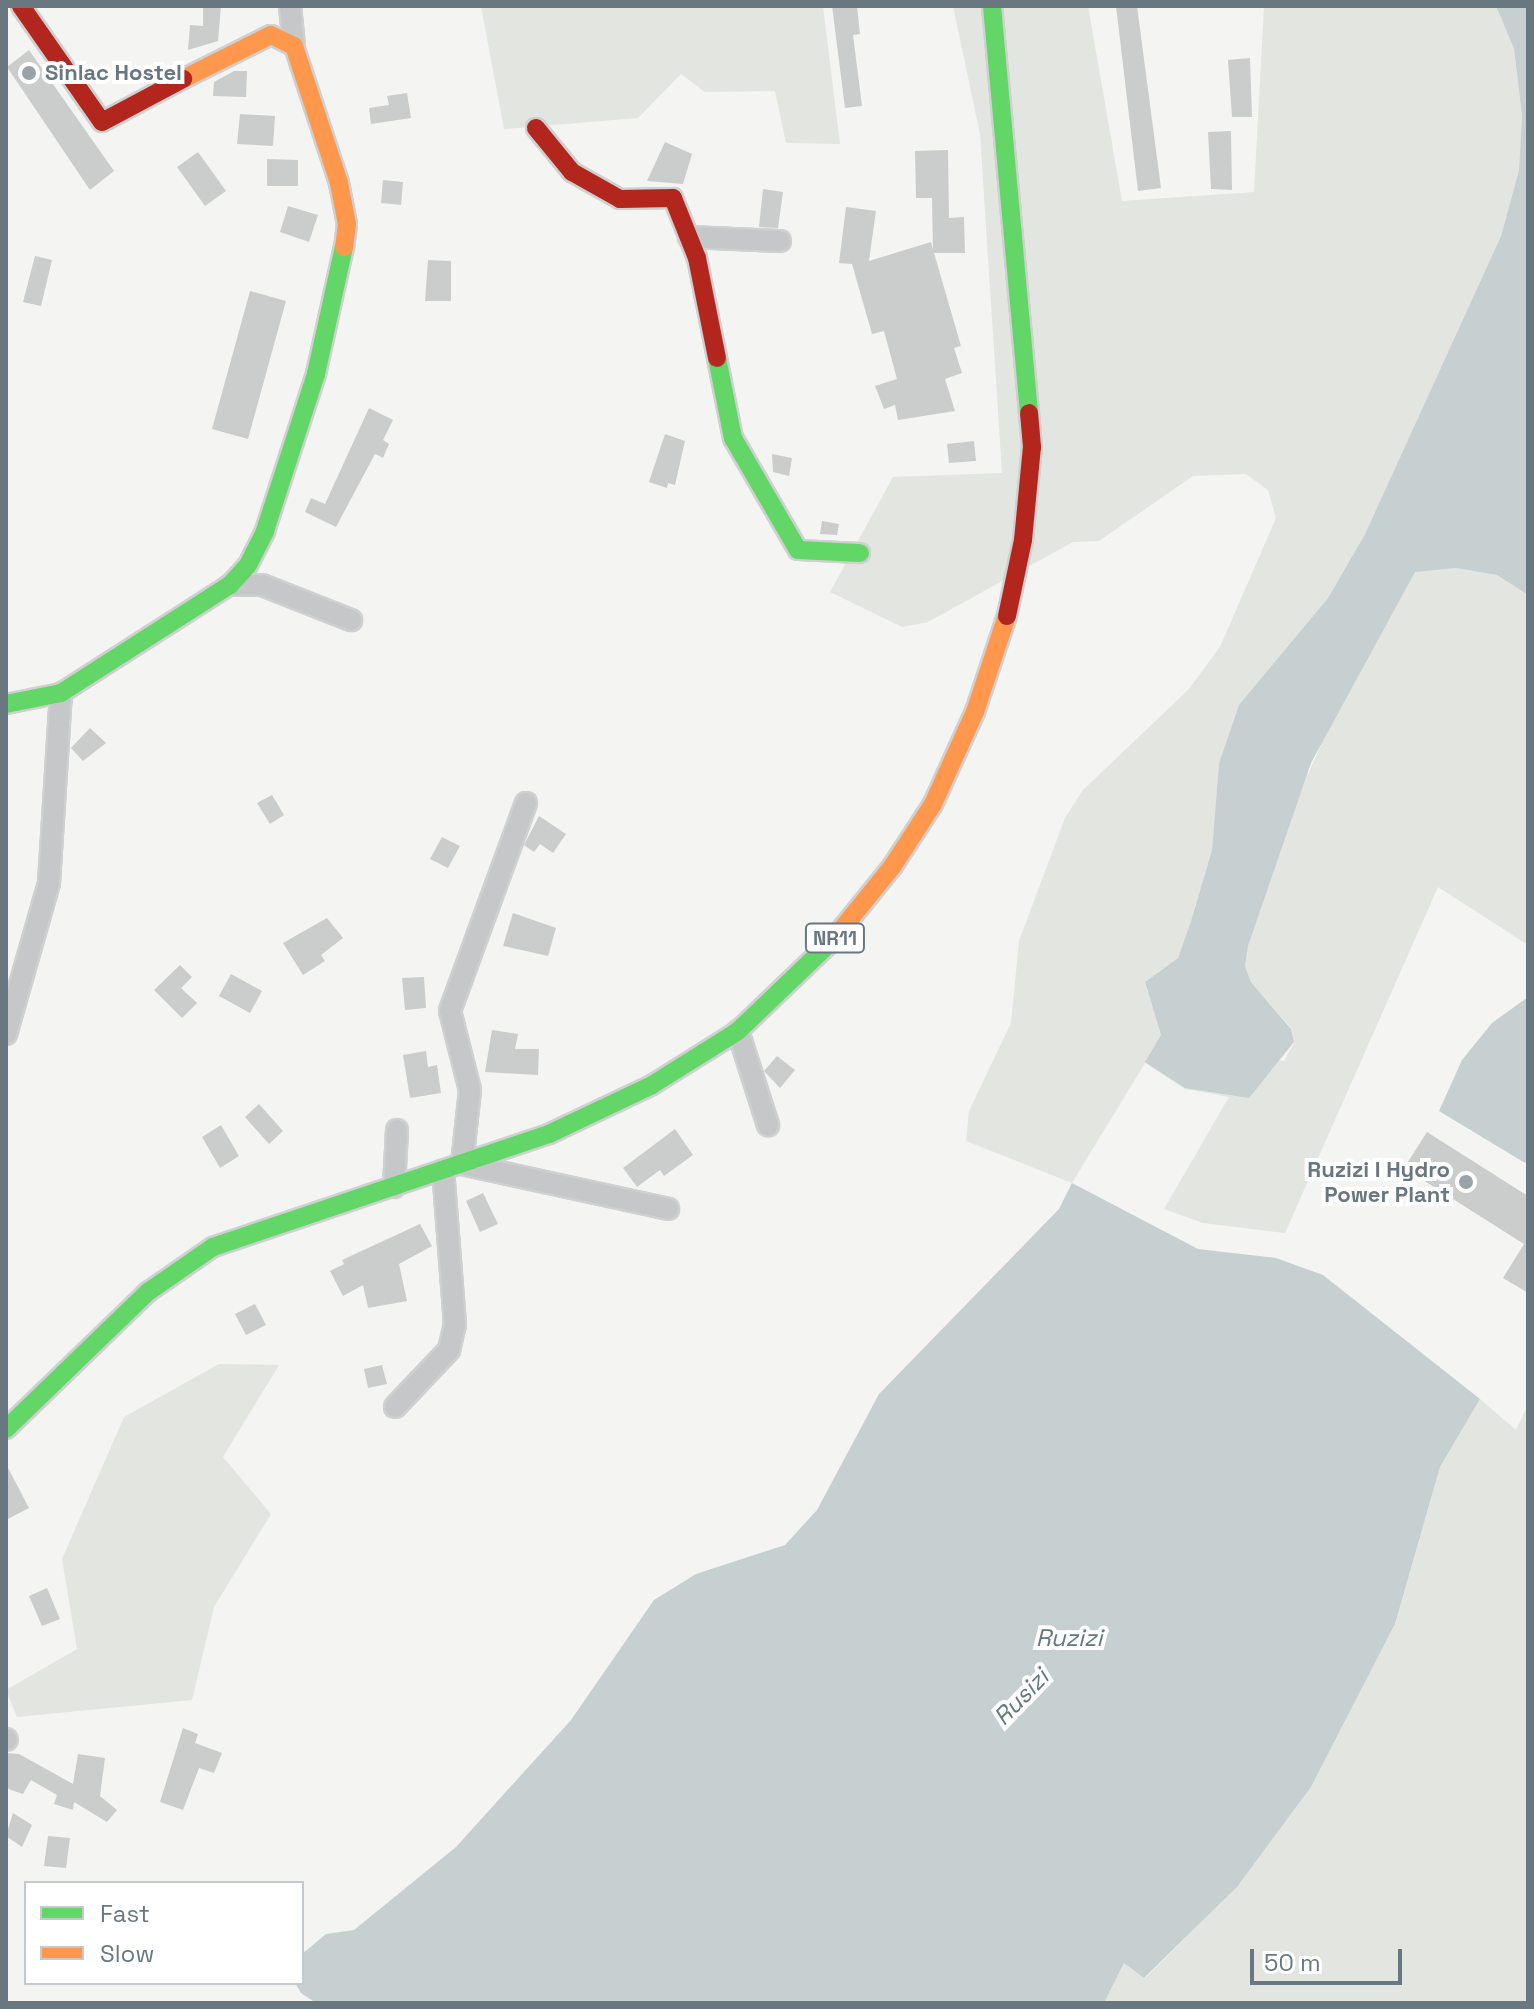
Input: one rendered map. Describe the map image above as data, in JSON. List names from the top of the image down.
{
  "streets": {
    "main road": ["NR11"]
  },
  "water": ["Ruzizi", "Rusizi"],
  "places": ["Sinlac Hostel", "Ruzizi I Hydro Power Plant"],
  "legend": ["Fast", "Slow"],
  "scale_bar": "50 m"
}
